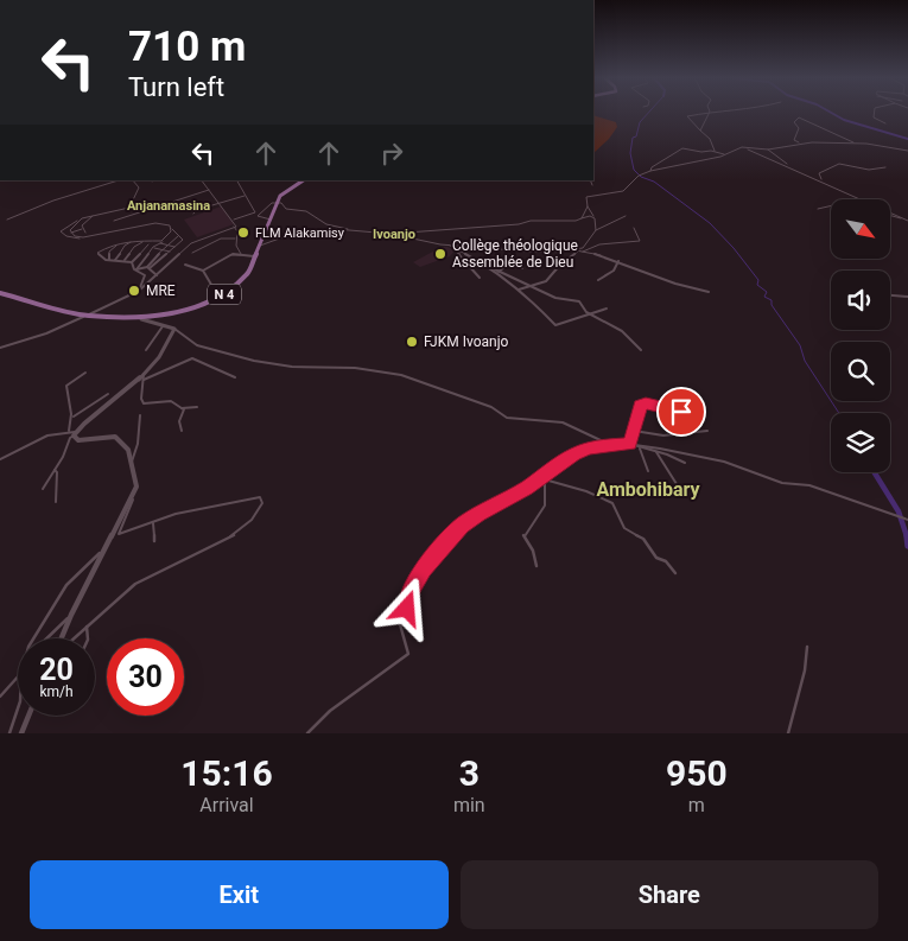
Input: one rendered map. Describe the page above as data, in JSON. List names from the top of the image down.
{
  "streets": {
    "main road": ["N 4"]
  },
  "districts": ["Anjanamasina", "Ivoanjo", "Ambohibary"],
  "places": [
    "FLM Alakamisy",
    "Collège théologique Assemblée de Dieu",
    "MRE",
    "FJKM Ivoanjo"
  ],
  "north": "bottom right",
  "page": {
    "turn": ["710 m", "Turn left"],
    "speed": "20 km/h",
    "limit": "30",
    "eta": [
      "15:16",
      "Arrival",
      "3",
      "min",
      "950",
      "m"
    ],
    "buttons": ["Exit", "Share"]
  }
}
